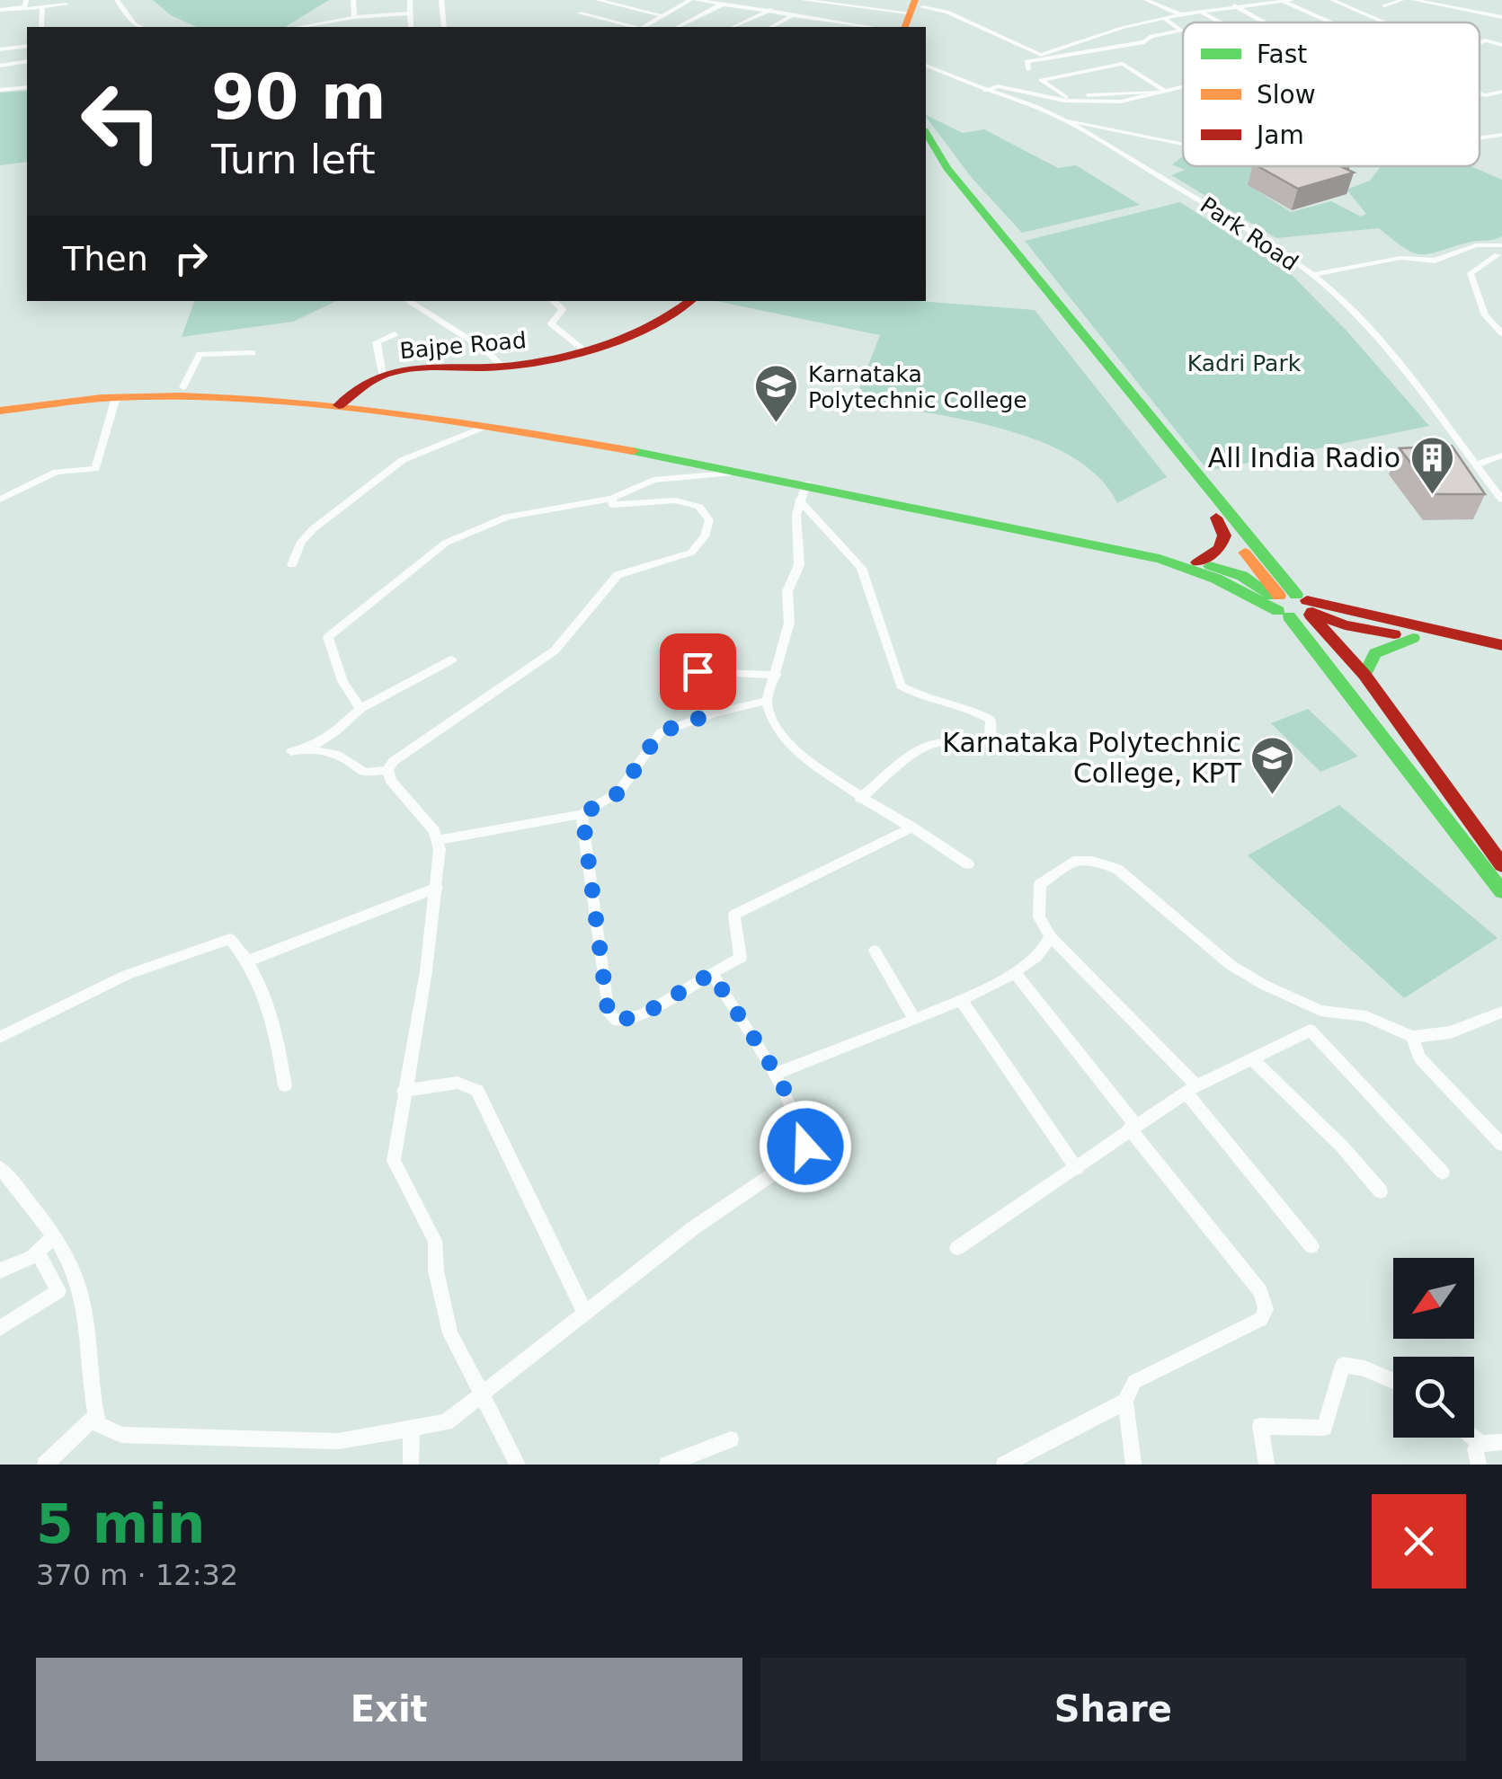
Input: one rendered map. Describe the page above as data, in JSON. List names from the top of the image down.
{
  "streets": {
    "main road": ["Bajpe Road"],
    "street": ["Park Road"]
  },
  "parks": ["Kadri Park"],
  "places": {
    "school or university": ["Karnataka Polytechnic College", "Karnataka Polytechnic College, KPT"],
    "building": ["All India Radio"]
  },
  "legend": ["Fast", "Slow", "Jam"],
  "north": "bottom left",
  "page": {
    "turn": ["90 m", "Turn left"],
    "then": "Then",
    "heading": ["5 min", "370 m · 12:32"],
    "buttons": ["Exit", "Share"]
  }
}
